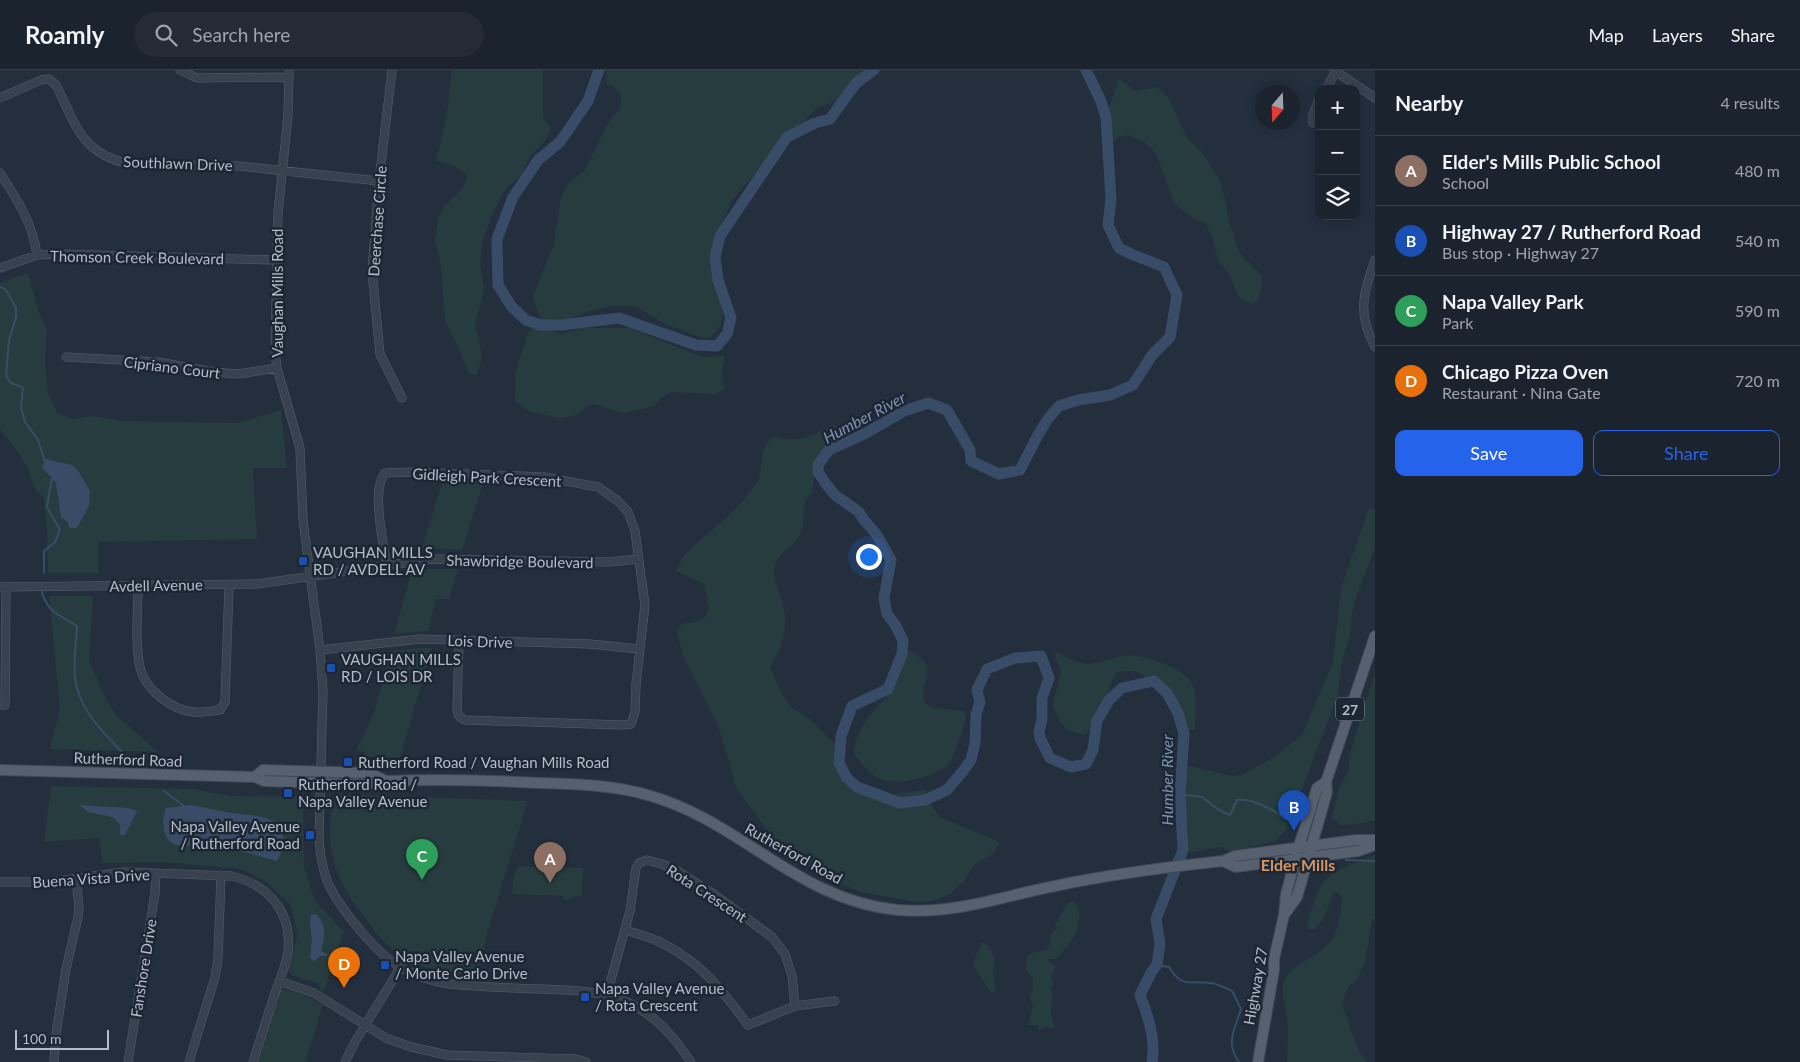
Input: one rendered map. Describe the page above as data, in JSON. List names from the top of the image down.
{
  "streets": {
    "main road": ["27", "Rutherford Road", "Highway 27"],
    "street": [
      "Southlawn Drive",
      "Deerchase Circle",
      "Thomson Creek Boulevard",
      "Vaughan Mills Road",
      "Cipriano Court",
      "Gidleigh Park Crescent",
      "Shawbridge Boulevard",
      "Avdell Avenue",
      "Lois Drive",
      "Buena Vista Drive",
      "Rota Crescent",
      "Fanshore Drive"
    ]
  },
  "crossings": [
    ["Southlawn Drive", "Vaughan Mills Road"],
    ["Thomson Creek Boulevard", "Vaughan Mills Road"],
    ["Vaughan Mills Road", "Cipriano Court"],
    ["Vaughan Mills Road", "Shawbridge Boulevard"],
    ["Vaughan Mills Road", "Avdell Avenue"],
    ["Vaughan Mills Road", "Lois Drive"],
    ["Vaughan Mills Road", "Rutherford Road"],
    ["Vaughan Mills Road", "Rota Crescent"],
    ["Gidleigh Park Crescent", "Shawbridge Boulevard"],
    ["Gidleigh Park Crescent", "Lois Drive"],
    ["Shawbridge Boulevard", "Avdell Avenue"],
    ["Rutherford Road", "Highway 27"],
    ["Buena Vista Drive", "Fanshore Drive"]
  ],
  "districts": ["Elder Mills"],
  "water": ["Humber River"],
  "places": {
    "transit": [
      "VAUGHAN MILLS RD / AVDELL AV",
      "VAUGHAN MILLS RD / LOIS DR",
      "Rutherford Road / Vaughan Mills Road",
      "Rutherford Road / Napa Valley Avenue",
      "Napa Valley Avenue / Rutherford Road",
      "Napa Valley Avenue / Monte Carlo Drive",
      "Napa Valley Avenue / Rota Crescent"
    ]
  },
  "scale_bar": "100 m",
  "north": "bottom",
  "page": {
    "header": "Roamly",
    "search": "Search here",
    "nav": ["Map", "Layers", "Share"],
    "heading": ["Nearby", "4 results"],
    "map_buttons": ["+", "−"],
    "list": [
      {
        "mark": "A",
        "name": "Elder's Mills Public School",
        "note": "School",
        "value": "480 m"
      },
      {
        "mark": "B",
        "name": "Highway 27 / Rutherford Road",
        "note": "Bus stop · Highway 27",
        "value": "540 m"
      },
      {
        "mark": "C",
        "name": "Napa Valley Park",
        "note": "Park",
        "value": "590 m"
      },
      {
        "mark": "D",
        "name": "Chicago Pizza Oven",
        "note": "Restaurant · Nina Gate",
        "value": "720 m"
      }
    ],
    "buttons": ["Save", "Share"],
    "pins": [
      "B",
      "C",
      "A",
      "D"
    ],
    "scale": "100 m"
  }
}
